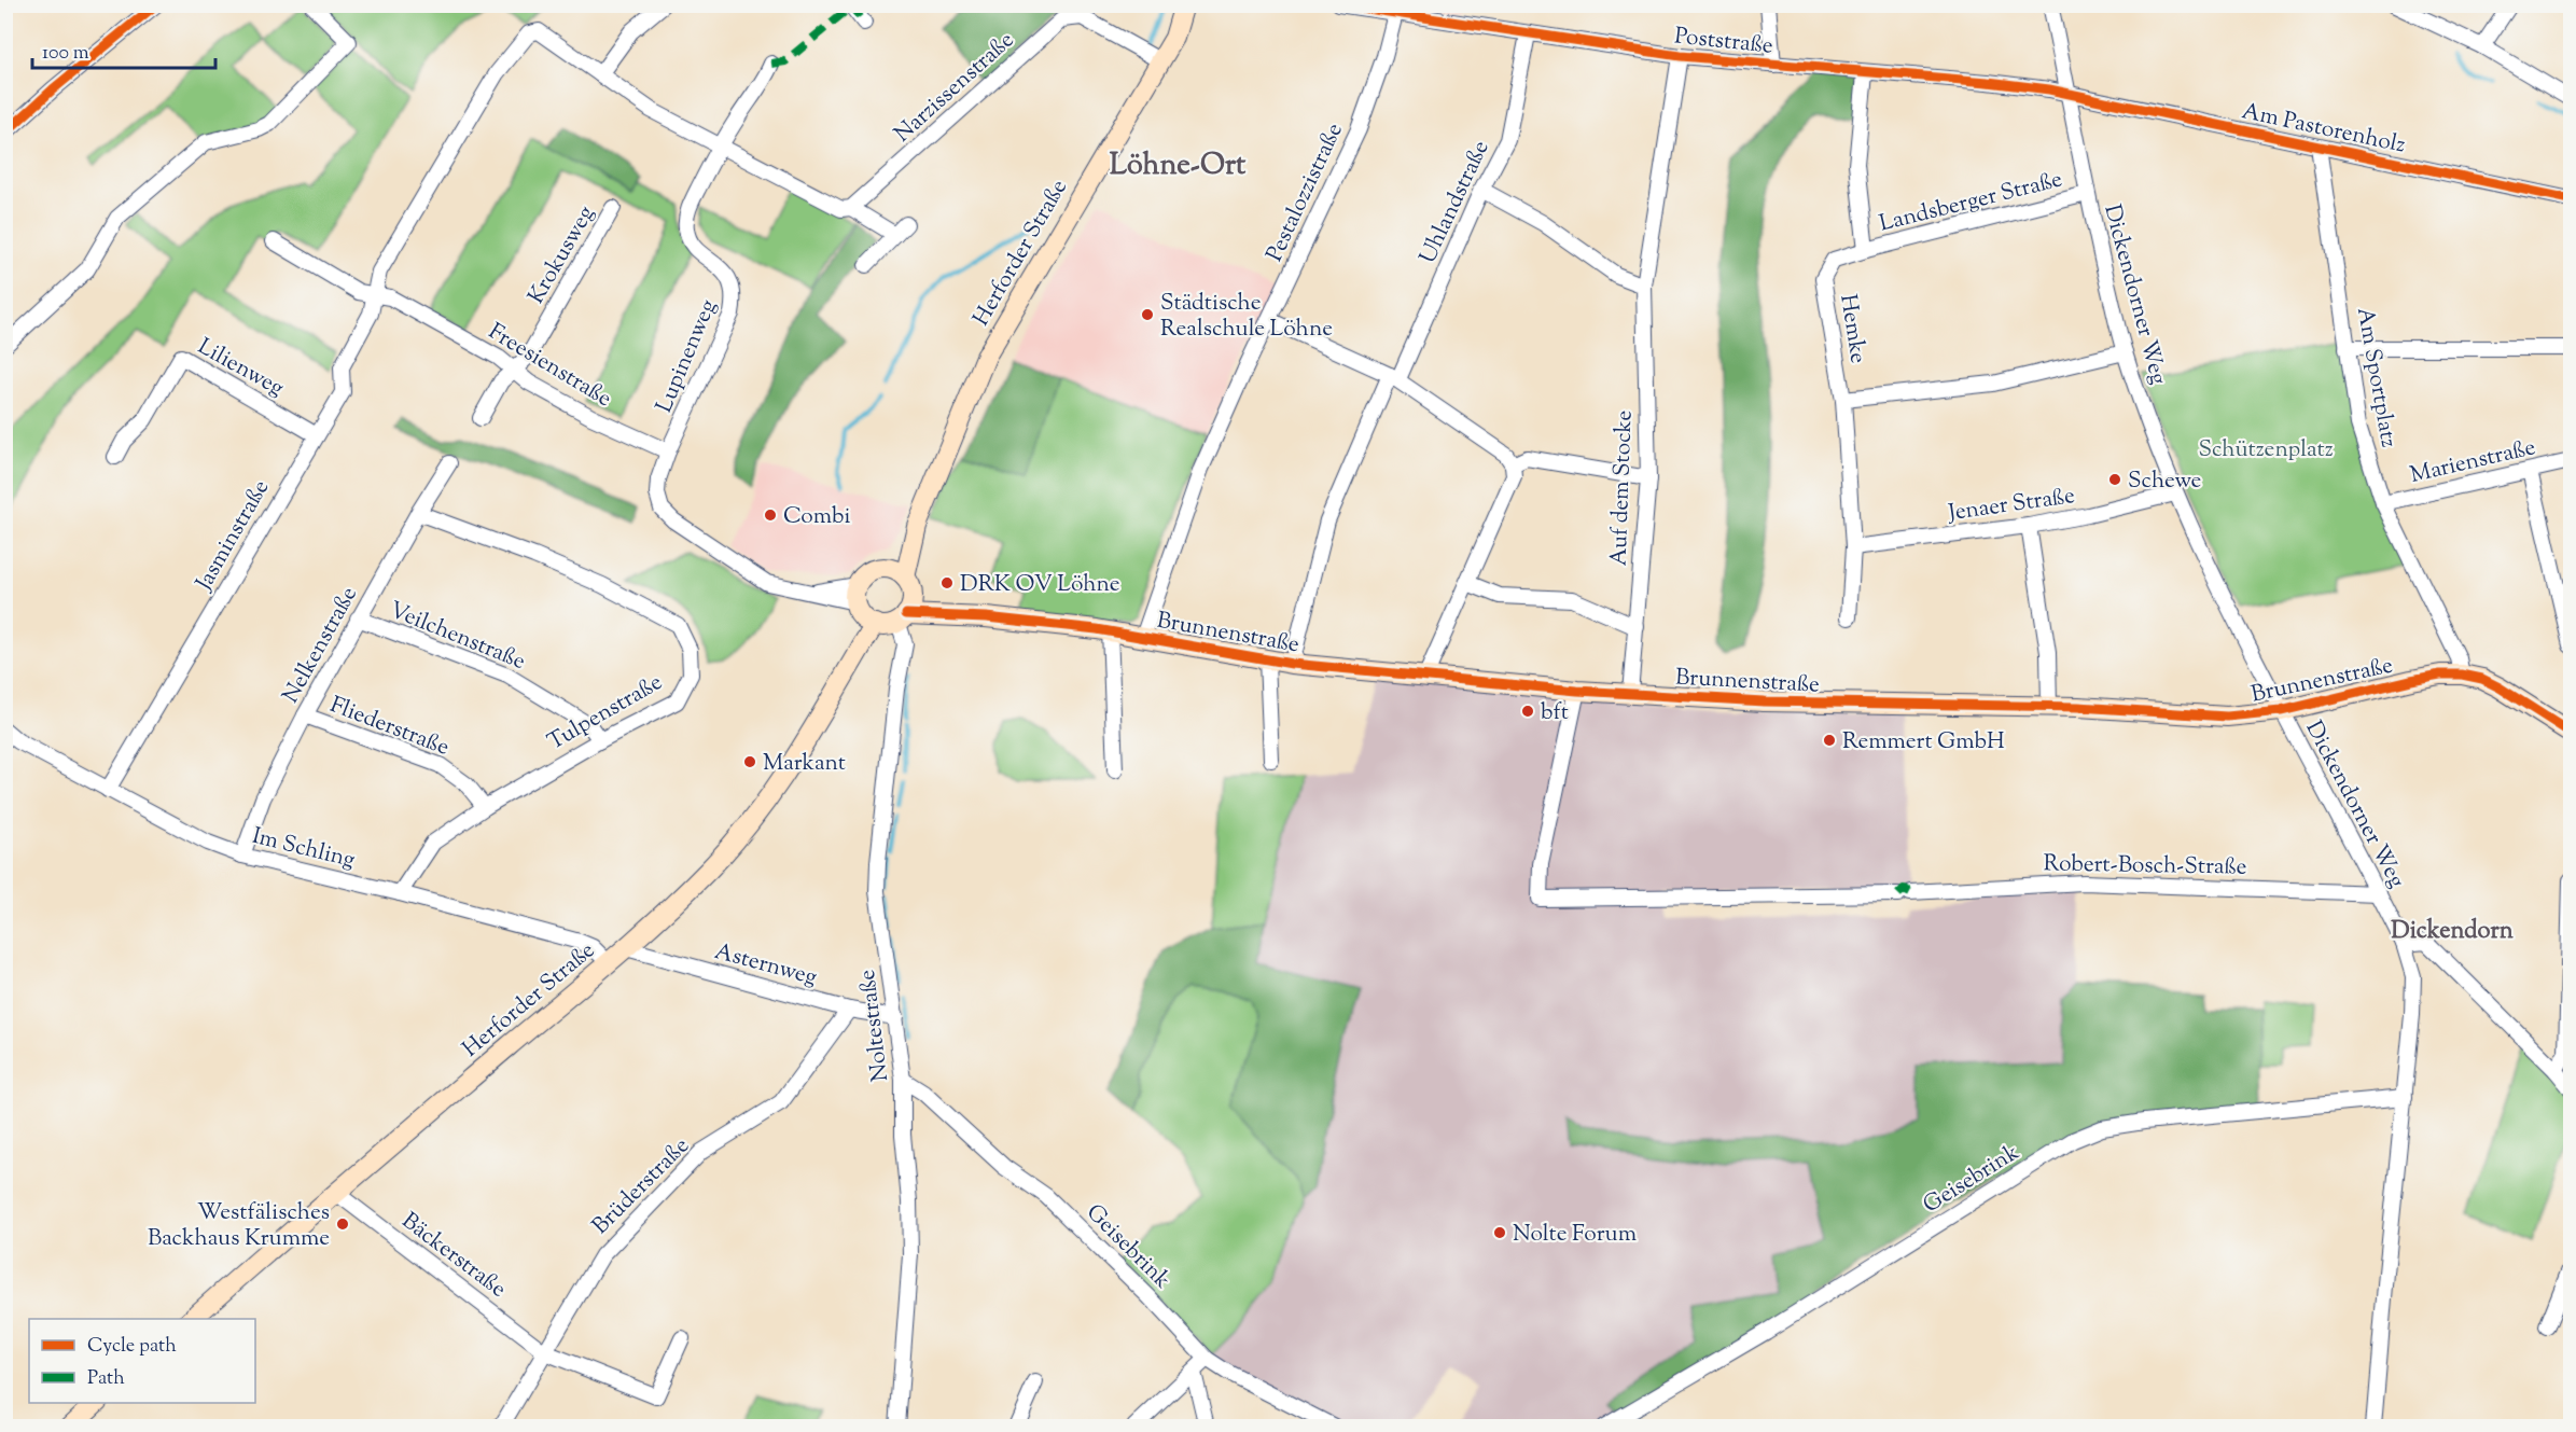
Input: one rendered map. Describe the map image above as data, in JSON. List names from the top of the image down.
{
  "streets": {
    "main road": ["Herforder Straße", "Brunnenstraße"],
    "street": [
      "Poststraße",
      "Narzissenstraße",
      "Am Pastorenholz",
      "Pestalozzistraße",
      "Landsberger Straße",
      "Uhlandstraße",
      "Krokusweg",
      "Dickendorner Weg",
      "Hemke",
      "Lupinenweg",
      "Freesienstraße",
      "Lilienweg",
      "Am Sportplatz",
      "Marienstraße",
      "Auf dem Stocke",
      "Jenaer Straße",
      "Jasminstraße",
      "Veilchenstraße",
      "Nelkenstraße",
      "Tulpenstraße",
      "Fliederstraße",
      "Im Schling",
      "Robert-Bosch-Straße",
      "Asternweg",
      "Noltestraße",
      "Geisebrink",
      "Brüderstraße",
      "Bäckerstraße"
    ]
  },
  "crossings": [
    ["Poststraße", "Am Pastorenholz"],
    ["Poststraße", "Pestalozzistraße"],
    ["Poststraße", "Uhlandstraße"],
    ["Poststraße", "Dickendorner Weg"],
    ["Poststraße", "Auf dem Stocke"],
    ["Narzissenstraße", "Herforder Straße"],
    ["Narzissenstraße", "Jasminstraße"],
    ["Am Pastorenholz", "Dickendorner Weg"],
    ["Am Pastorenholz", "Am Sportplatz"],
    ["Pestalozzistraße", "Brunnenstraße"],
    ["Landsberger Straße", "Dickendorner Weg"],
    ["Landsberger Straße", "Hemke"],
    ["Uhlandstraße", "Brunnenstraße"],
    ["Herforder Straße", "Brunnenstraße"],
    ["Herforder Straße", "Im Schling"],
    ["Herforder Straße", "Asternweg"],
    ["Herforder Straße", "Noltestraße"],
    ["Herforder Straße", "Bäckerstraße"],
    ["Krokusweg", "Freesienstraße"],
    ["Dickendorner Weg", "Jenaer Straße"],
    ["Dickendorner Weg", "Brunnenstraße"],
    ["Dickendorner Weg", "Robert-Bosch-Straße"],
    ["Dickendorner Weg", "Geisebrink"],
    ["Hemke", "Jenaer Straße"],
    ["Lupinenweg", "Freesienstraße"],
    ["Lupinenweg", "Jasminstraße"],
    ["Freesienstraße", "Jasminstraße"],
    ["Lilienweg", "Jasminstraße"],
    ["Am Sportplatz", "Marienstraße"],
    ["Am Sportplatz", "Brunnenstraße"],
    ["Auf dem Stocke", "Brunnenstraße"],
    ["Jasminstraße", "Im Schling"],
    ["Brunnenstraße", "Robert-Bosch-Straße"],
    ["Brunnenstraße", "Noltestraße"],
    ["Veilchenstraße", "Nelkenstraße"],
    ["Veilchenstraße", "Tulpenstraße"],
    ["Nelkenstraße", "Tulpenstraße"],
    ["Nelkenstraße", "Fliederstraße"],
    ["Nelkenstraße", "Im Schling"],
    ["Tulpenstraße", "Fliederstraße"],
    ["Tulpenstraße", "Im Schling"],
    ["Asternweg", "Noltestraße"],
    ["Asternweg", "Brüderstraße"],
    ["Noltestraße", "Geisebrink"],
    ["Brüderstraße", "Bäckerstraße"]
  ],
  "districts": ["Löhne-Ort", "Dickendorn"],
  "parks": ["Schützenplatz"],
  "places": [
    "Städtische Realschule Löhne",
    "Schewe",
    "Combi",
    "DRK OV Löhne",
    "bft",
    "Remmert GmbH",
    "Markant",
    "Westfälisches Backhaus Krumme",
    "Nolte Forum"
  ],
  "legend": ["Cycle path", "Path"],
  "scale_bar": "100 m"
}
